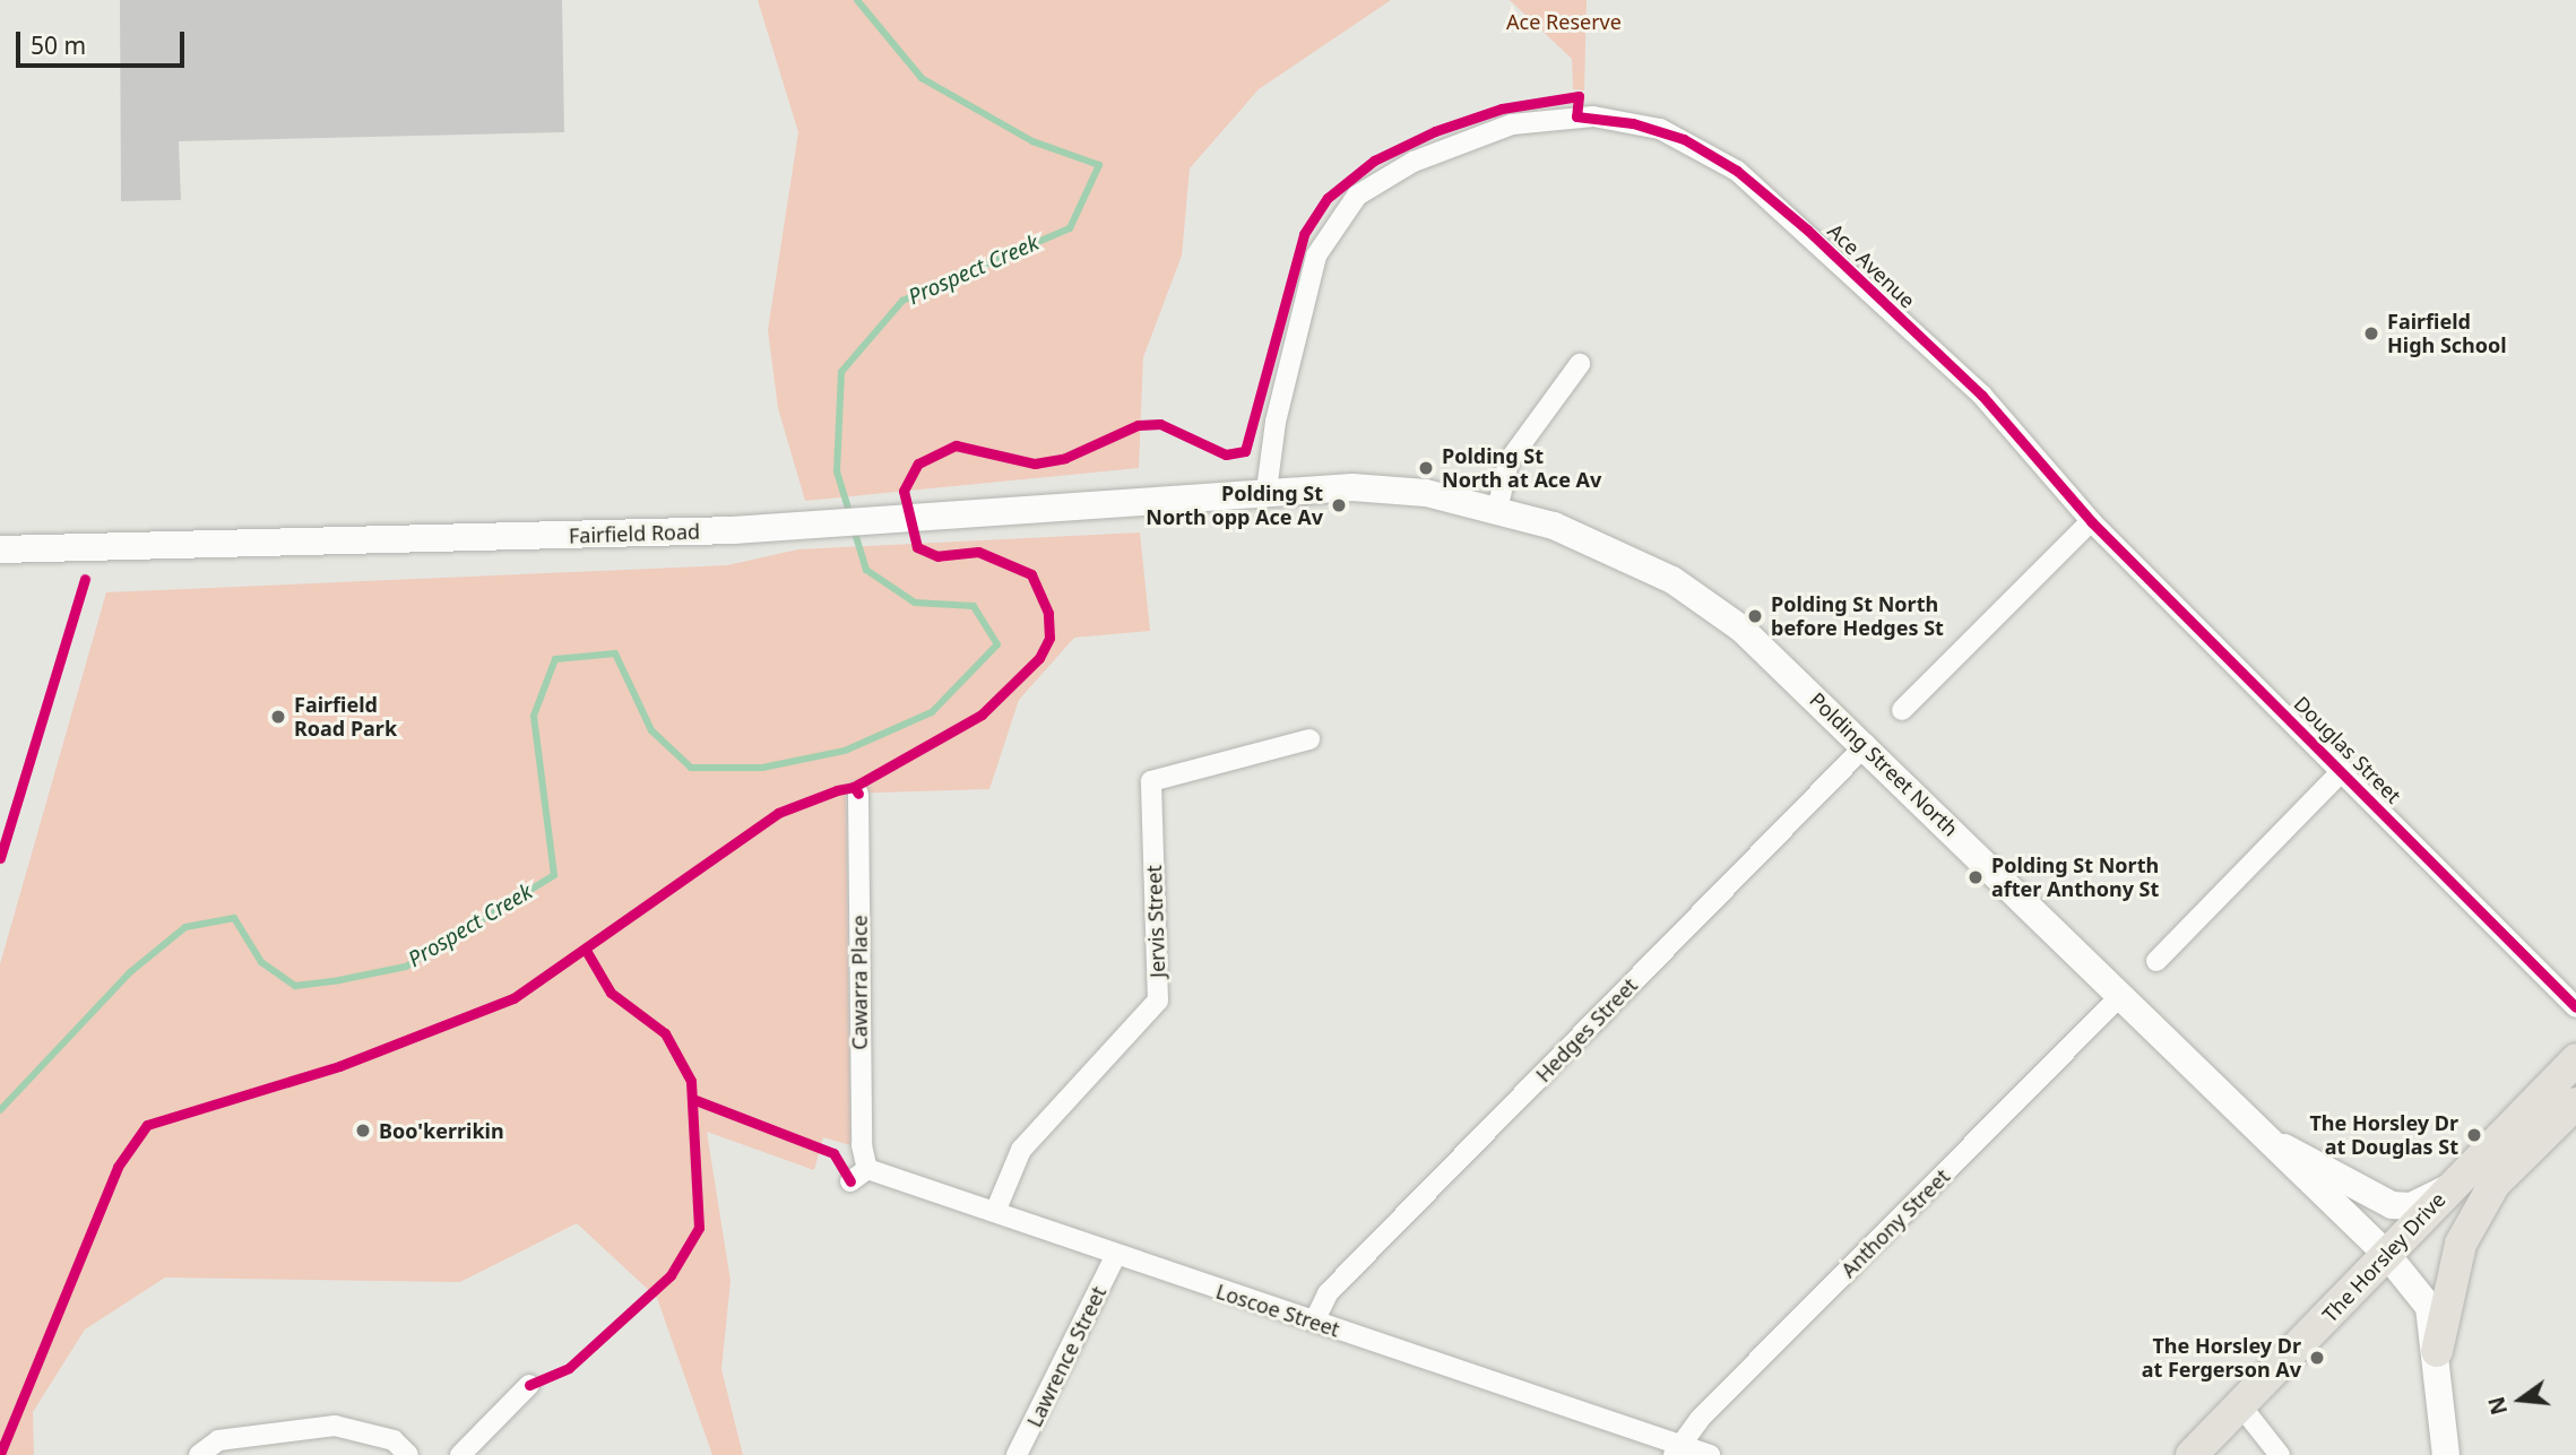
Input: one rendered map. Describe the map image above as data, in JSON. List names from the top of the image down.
{
  "streets": {
    "main road": ["Fairfield Road", "Polding Street North", "The Horsley Drive"],
    "street": [
      "Ace Avenue",
      "Douglas Street",
      "Jervis Street",
      "Cawarra Place",
      "Hedges Street",
      "Anthony Street",
      "Loscoe Street",
      "Lawrence Street"
    ]
  },
  "crossings": [
    ["Ace Avenue", "Fairfield Road"],
    ["Ace Avenue", "Douglas Street"],
    ["Ace Avenue", "Polding Street North"],
    ["Fairfield Road", "Polding Street North"],
    ["Polding Street North", "Hedges Street"],
    ["Polding Street North", "Anthony Street"],
    ["Polding Street North", "The Horsley Drive"],
    ["Jervis Street", "Loscoe Street"],
    ["Cawarra Place", "Loscoe Street"],
    ["Hedges Street", "Loscoe Street"],
    ["Anthony Street", "Loscoe Street"],
    ["Loscoe Street", "Lawrence Street"]
  ],
  "water": ["Prospect Creek"],
  "parks": ["Ace Reserve"],
  "places": [
    "Fairfield High School",
    "Polding St North at Ace Av",
    "Polding St North opp Ace Av",
    "Polding St North before Hedges St",
    "Fairfield Road Park",
    "Polding St North after Anthony St",
    "Boo'kerrikin",
    "The Horsley Dr at Douglas St",
    "The Horsley Dr at Fergerson Av"
  ],
  "scale_bar": "50 m",
  "north": "left"
}
